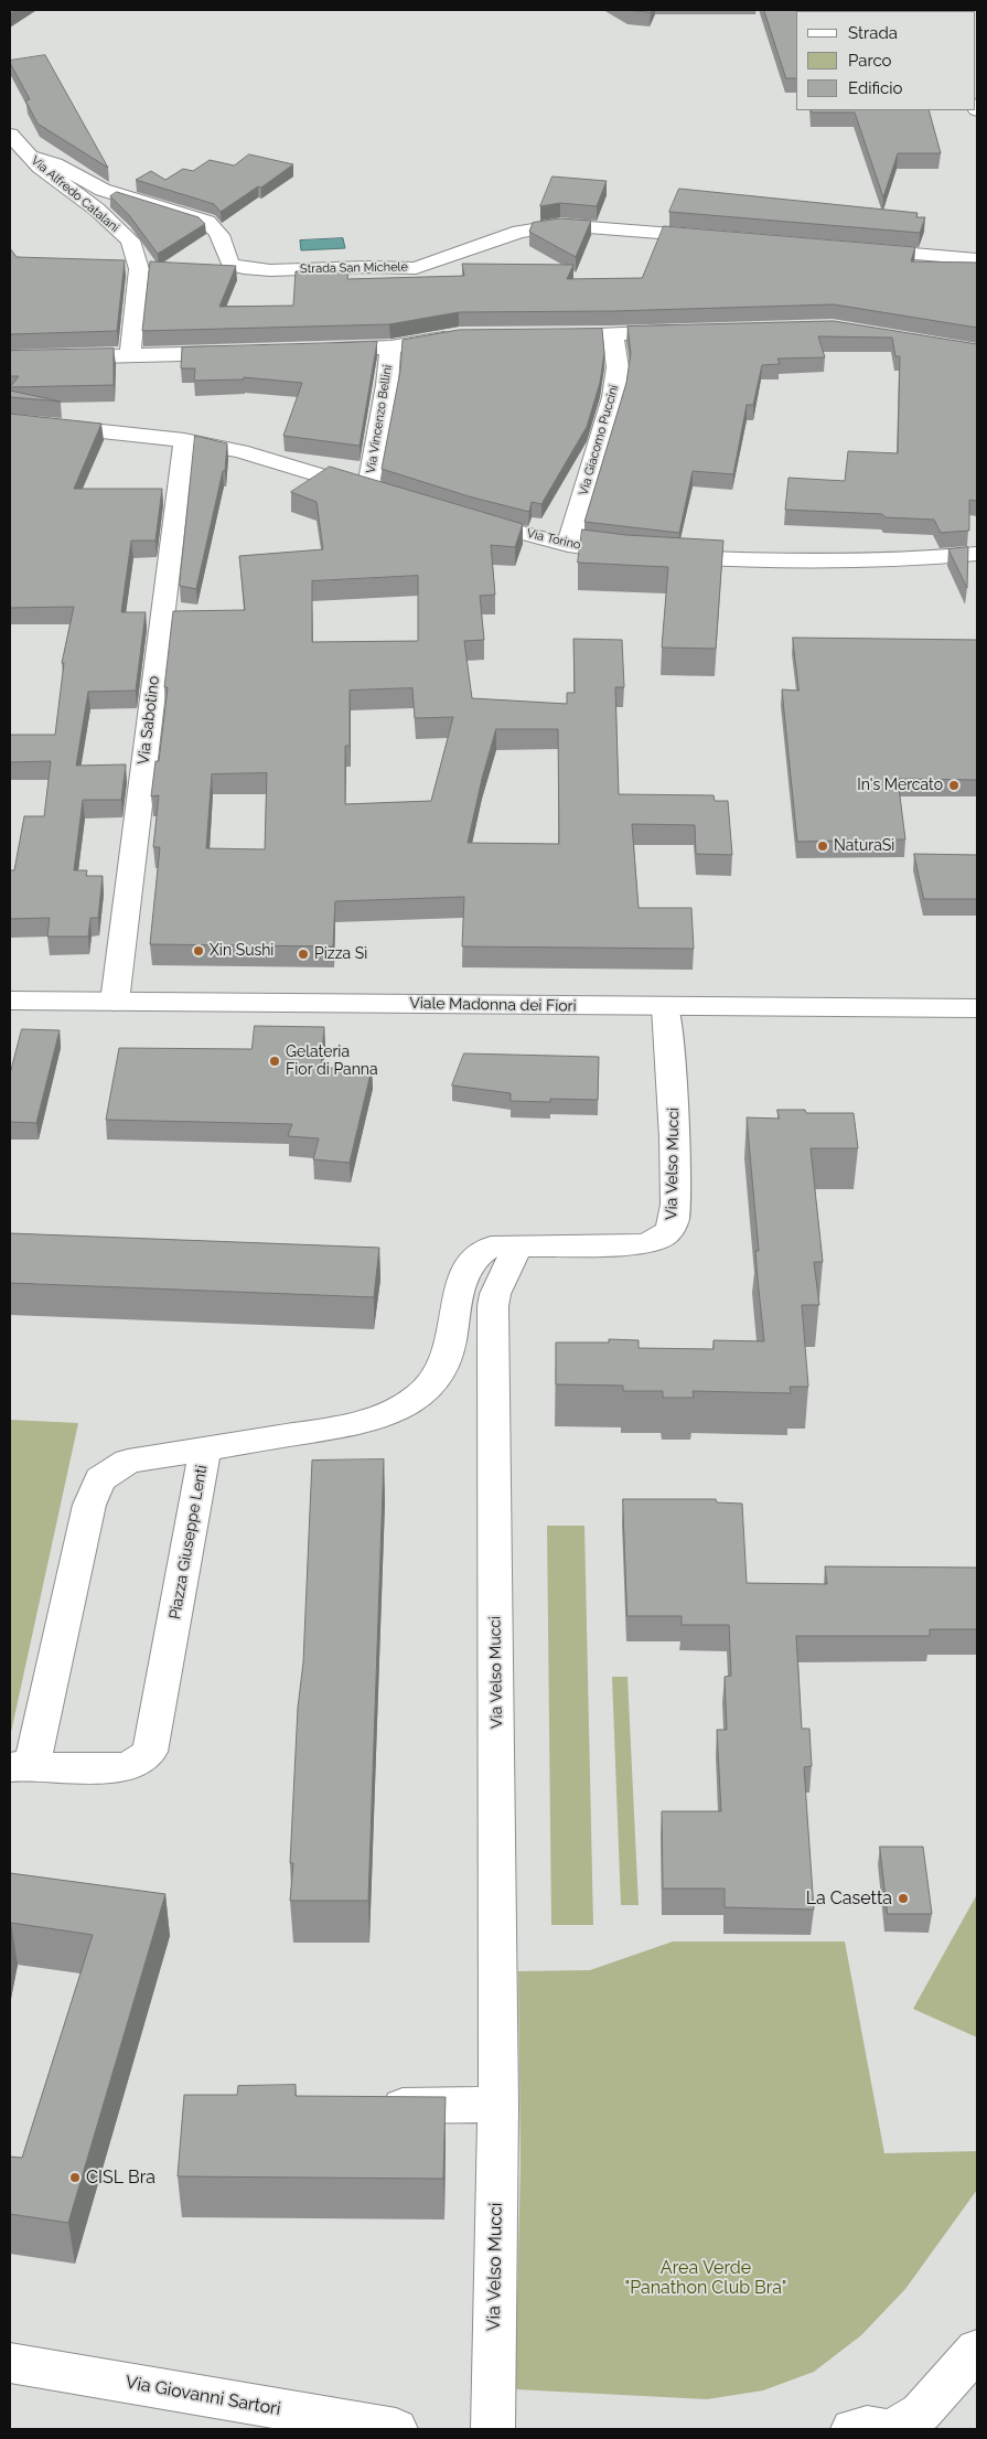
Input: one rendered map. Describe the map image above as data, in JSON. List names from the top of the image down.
{
  "streets": {
    "street": [
      "Via Alfredo Catalani",
      "Strada San Michele",
      "Via Vincenzo Bellini",
      "Via Giacomo Puccini",
      "Via Torino",
      "Via Sabotino",
      "Viale Madonna dei Fiori",
      "Via Velso Mucci",
      "Piazza Giuseppe Lenti",
      "Via Giovanni Sartori"
    ]
  },
  "crossings": [
    ["Via Alfredo Catalani", "Strada San Michele"],
    ["Via Vincenzo Bellini", "Via Sabotino"],
    ["Via Giacomo Puccini", "Via Torino"],
    ["Via Sabotino", "Viale Madonna dei Fiori"],
    ["Viale Madonna dei Fiori", "Via Velso Mucci"],
    ["Via Velso Mucci", "Piazza Giuseppe Lenti"]
  ],
  "parks": ["Area Verde \"Panathon Club Bra\""],
  "places": [
    "In's Mercato",
    "NaturaSì",
    "Xin Sushi",
    "Pizza Sì",
    "Gelateria Fior di Panna",
    "La Casetta",
    "CISL Bra"
  ],
  "legend": ["Strada", "Parco", "Edificio"]
}
